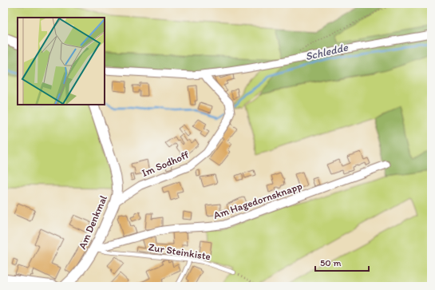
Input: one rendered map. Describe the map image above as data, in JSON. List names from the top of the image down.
{
  "streets": {
    "main road": ["Am Denkmal"],
    "street": ["Im Sodhoff", "Am Hagedornsknapp"],
    "lane": ["Zur Steinkiste"]
  },
  "crossings": [
    ["Im Sodhoff", "Am Denkmal"],
    ["Am Hagedornsknapp", "Am Denkmal"],
    ["Am Hagedornsknapp", "Zur Steinkiste"],
    ["Am Denkmal", "Zur Steinkiste"]
  ],
  "water": ["Schledde"],
  "scale_bar": "50 m"
}
